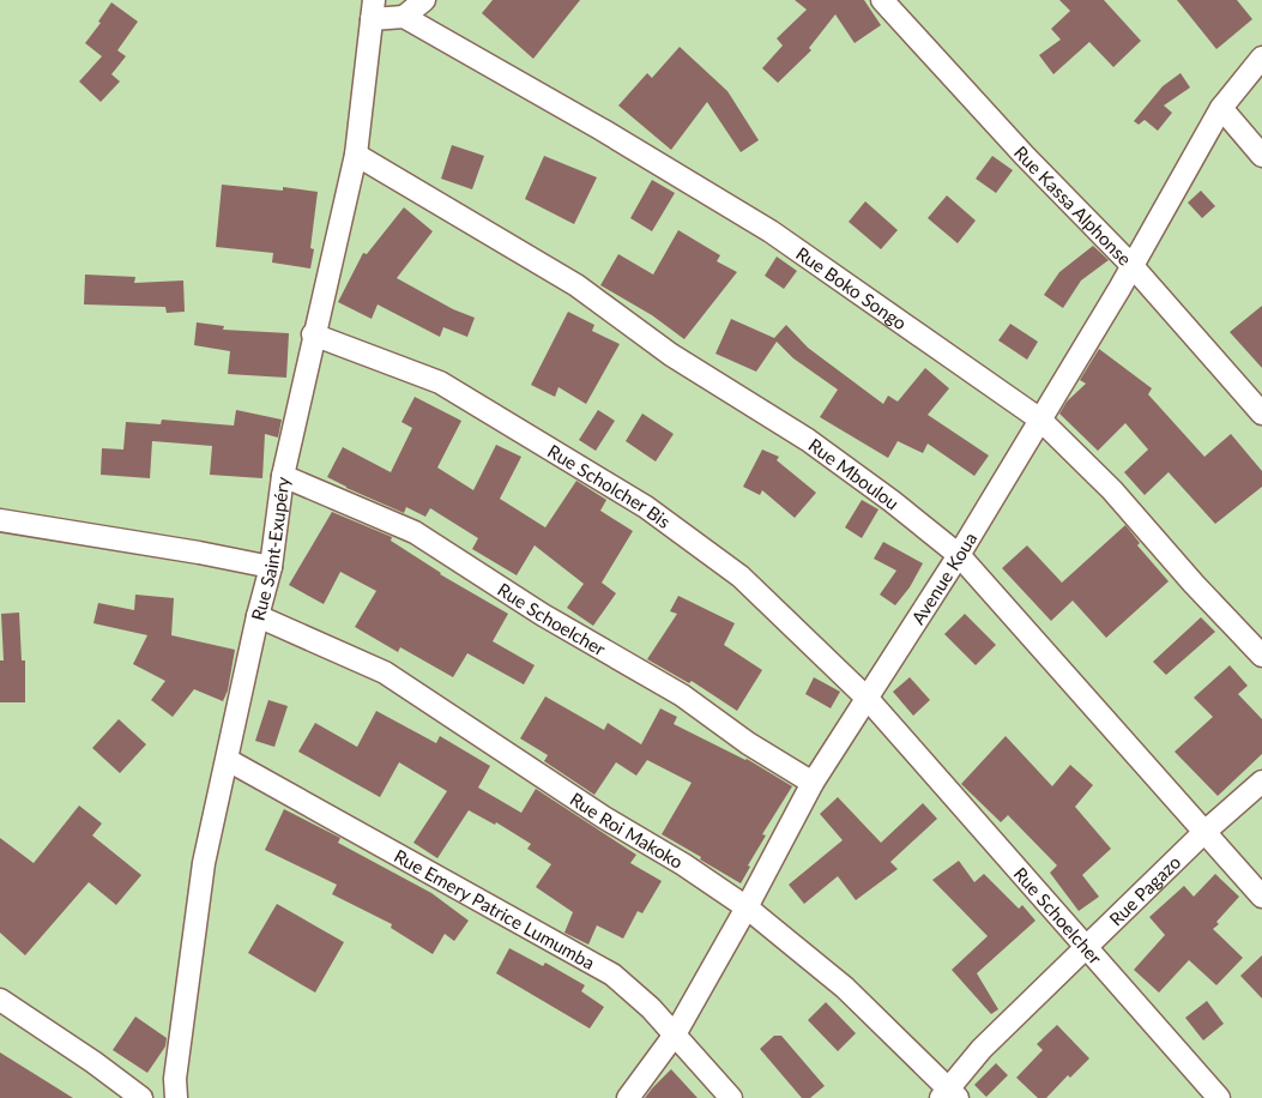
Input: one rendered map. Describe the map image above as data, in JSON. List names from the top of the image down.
{
  "streets": {
    "street": [
      "Rue Kassa Alphonse",
      "Rue Boko Songo",
      "Rue Mboulou",
      "Rue Scholcher Bis",
      "Rue Saint-Exupéry",
      "Avenue Koua",
      "Rue Schoelcher",
      "Rue Roi Makoko",
      "Rue Pagazo",
      "Rue Emery Patrice Lumumba"
    ]
  },
  "crossings": [
    ["Rue Kassa Alphonse", "Avenue Koua"],
    ["Rue Boko Songo", "Avenue Koua"],
    ["Rue Mboulou", "Rue Saint-Exupéry"],
    ["Rue Mboulou", "Avenue Koua"],
    ["Rue Mboulou", "Rue Pagazo"],
    ["Rue Scholcher Bis", "Rue Saint-Exupéry"],
    ["Rue Scholcher Bis", "Avenue Koua"],
    ["Rue Scholcher Bis", "Rue Schoelcher"],
    ["Rue Saint-Exupéry", "Rue Schoelcher"],
    ["Rue Saint-Exupéry", "Rue Roi Makoko"],
    ["Rue Saint-Exupéry", "Rue Emery Patrice Lumumba"],
    ["Avenue Koua", "Rue Schoelcher"],
    ["Avenue Koua", "Rue Roi Makoko"],
    ["Avenue Koua", "Rue Emery Patrice Lumumba"],
    ["Rue Schoelcher", "Rue Pagazo"],
    ["Rue Roi Makoko", "Rue Pagazo"]
  ]
}
